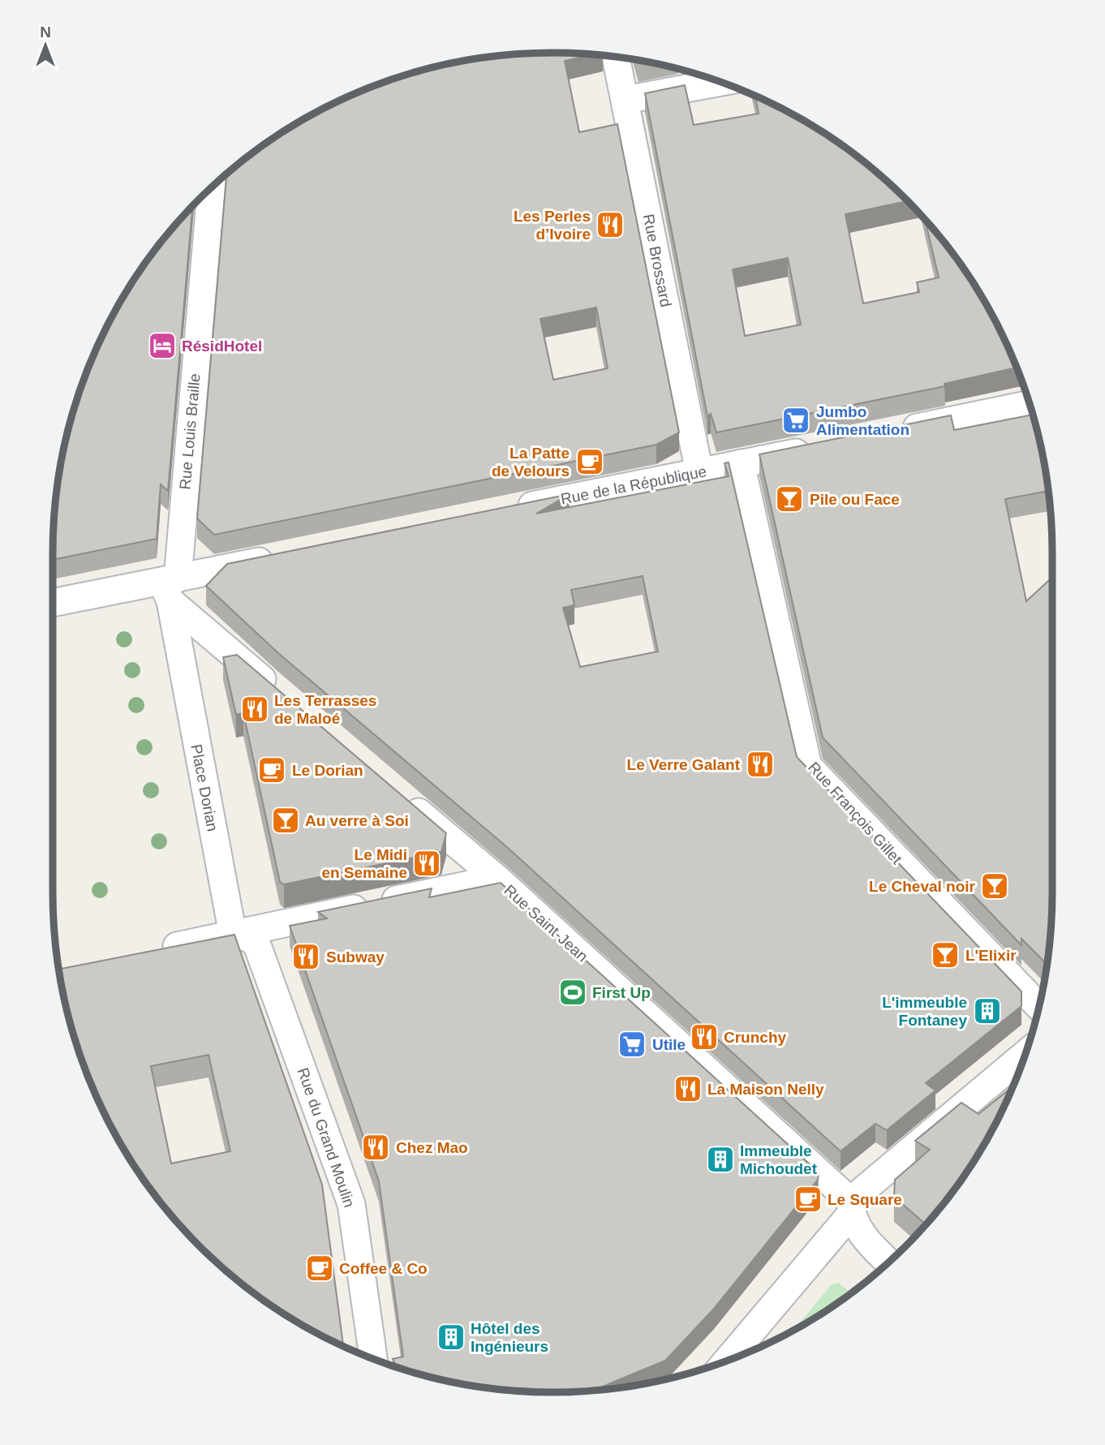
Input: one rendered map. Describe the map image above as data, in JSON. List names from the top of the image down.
{
  "streets": {
    "street": [
      "Rue Brossard",
      "Rue Louis Braille",
      "Rue de la République",
      "Place Dorian",
      "Rue François Gillet",
      "Rue Saint-Jean",
      "Rue du Grand Moulin"
    ]
  },
  "crossings": [
    ["Rue Brossard", "Rue de la République"],
    ["Rue Louis Braille", "Place Dorian"],
    ["Rue de la République", "Rue François Gillet"],
    ["Place Dorian", "Rue du Grand Moulin"]
  ],
  "places": {
    "restaurant": [
      "Les Perles d’Ivoire",
      "Les Terrasses de Maloé",
      "Le Verre Galant",
      "Le Midi en Semaine",
      "Subway",
      "Crunchy",
      "La Maison Nelly",
      "Chez Mao"
    ],
    "hotel": ["RésidHotel"],
    "supermarket": ["Jumbo Alimentation", "Utile"],
    "cafe": [
      "La Patte de Velours",
      "Le Dorian",
      "Le Square",
      "Coffee & Co"
    ],
    "bar": [
      "Pile ou Face",
      "Au verre à Soi",
      "Le Cheval noir",
      "L'Elixir"
    ],
    "sports": ["First Up"],
    "building": ["L'immeuble Fontaney", "Immeuble Michoudet", "Hôtel des Ingénieurs"]
  },
  "north": "top"
}
